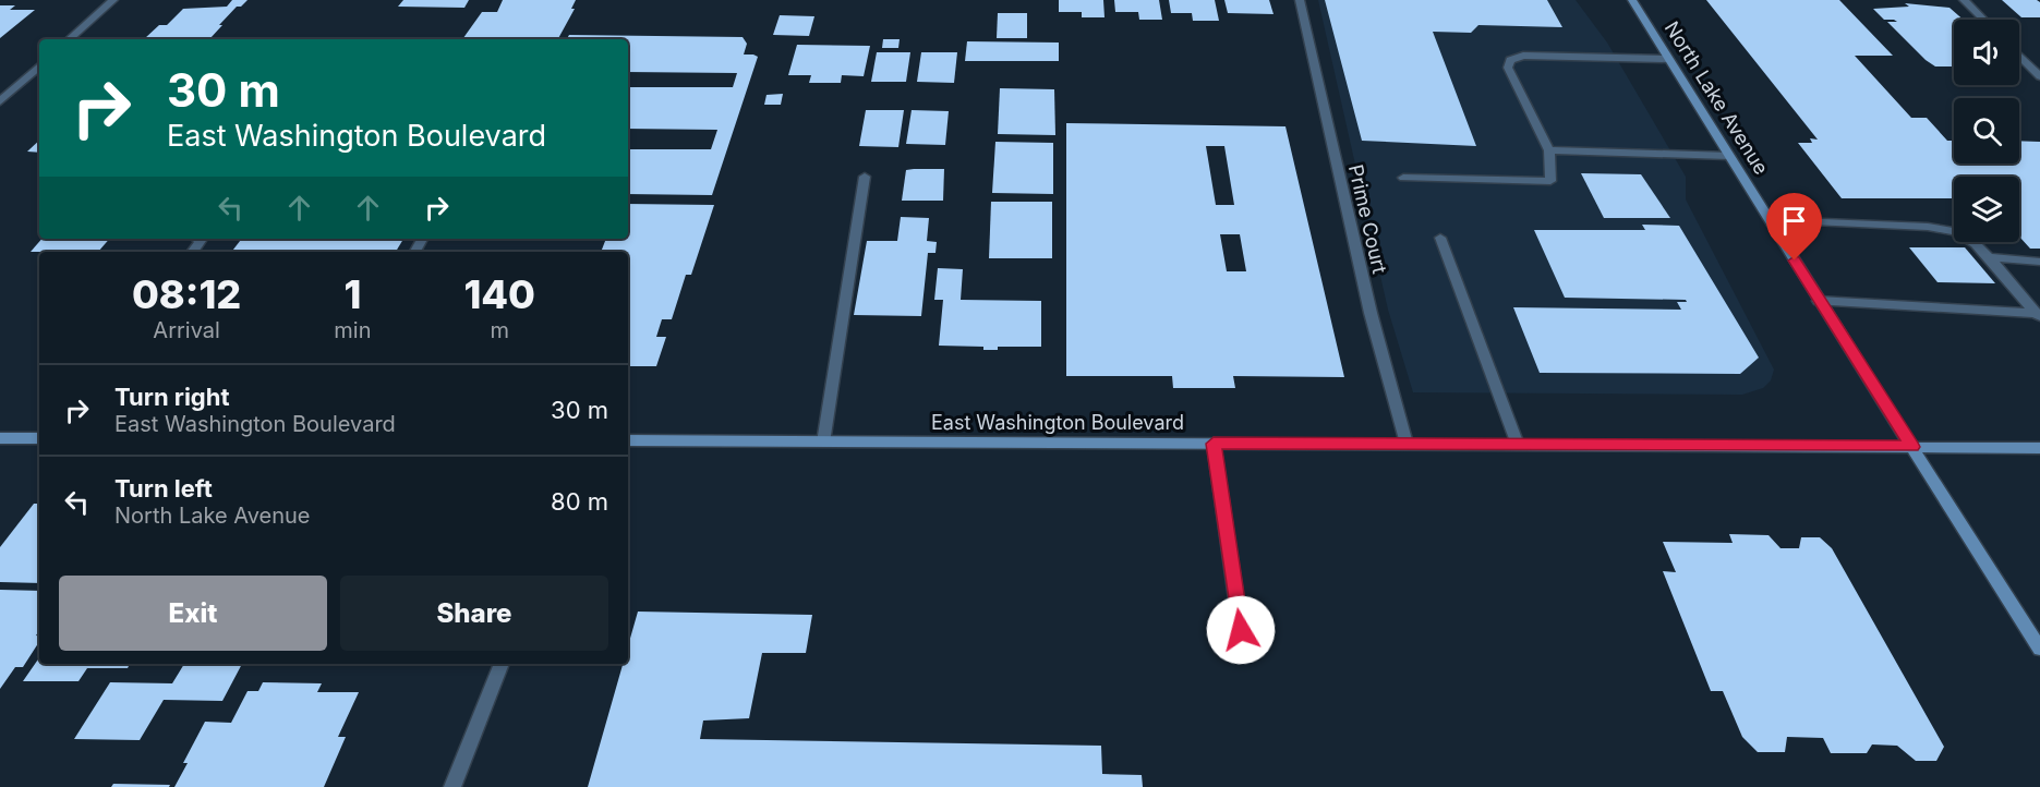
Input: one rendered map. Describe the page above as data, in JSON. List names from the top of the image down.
{
  "streets": {
    "main road": ["North Lake Avenue", "East Washington Boulevard"],
    "street": ["Prime Court"]
  },
  "crossings": [
    ["North Lake Avenue", "East Washington Boulevard"],
    ["Prime Court", "East Washington Boulevard"]
  ],
  "page": {
    "turn": ["30 m", "East Washington Boulevard"],
    "eta": [
      "08:12",
      "Arrival",
      "1",
      "min",
      "140",
      "m"
    ],
    "list": [
      {
        "name": "Turn right",
        "note": "East Washington Boulevard",
        "value": "30 m"
      },
      {
        "name": "Turn left",
        "note": "North Lake Avenue",
        "value": "80 m"
      }
    ],
    "buttons": ["Exit", "Share"]
  }
}
